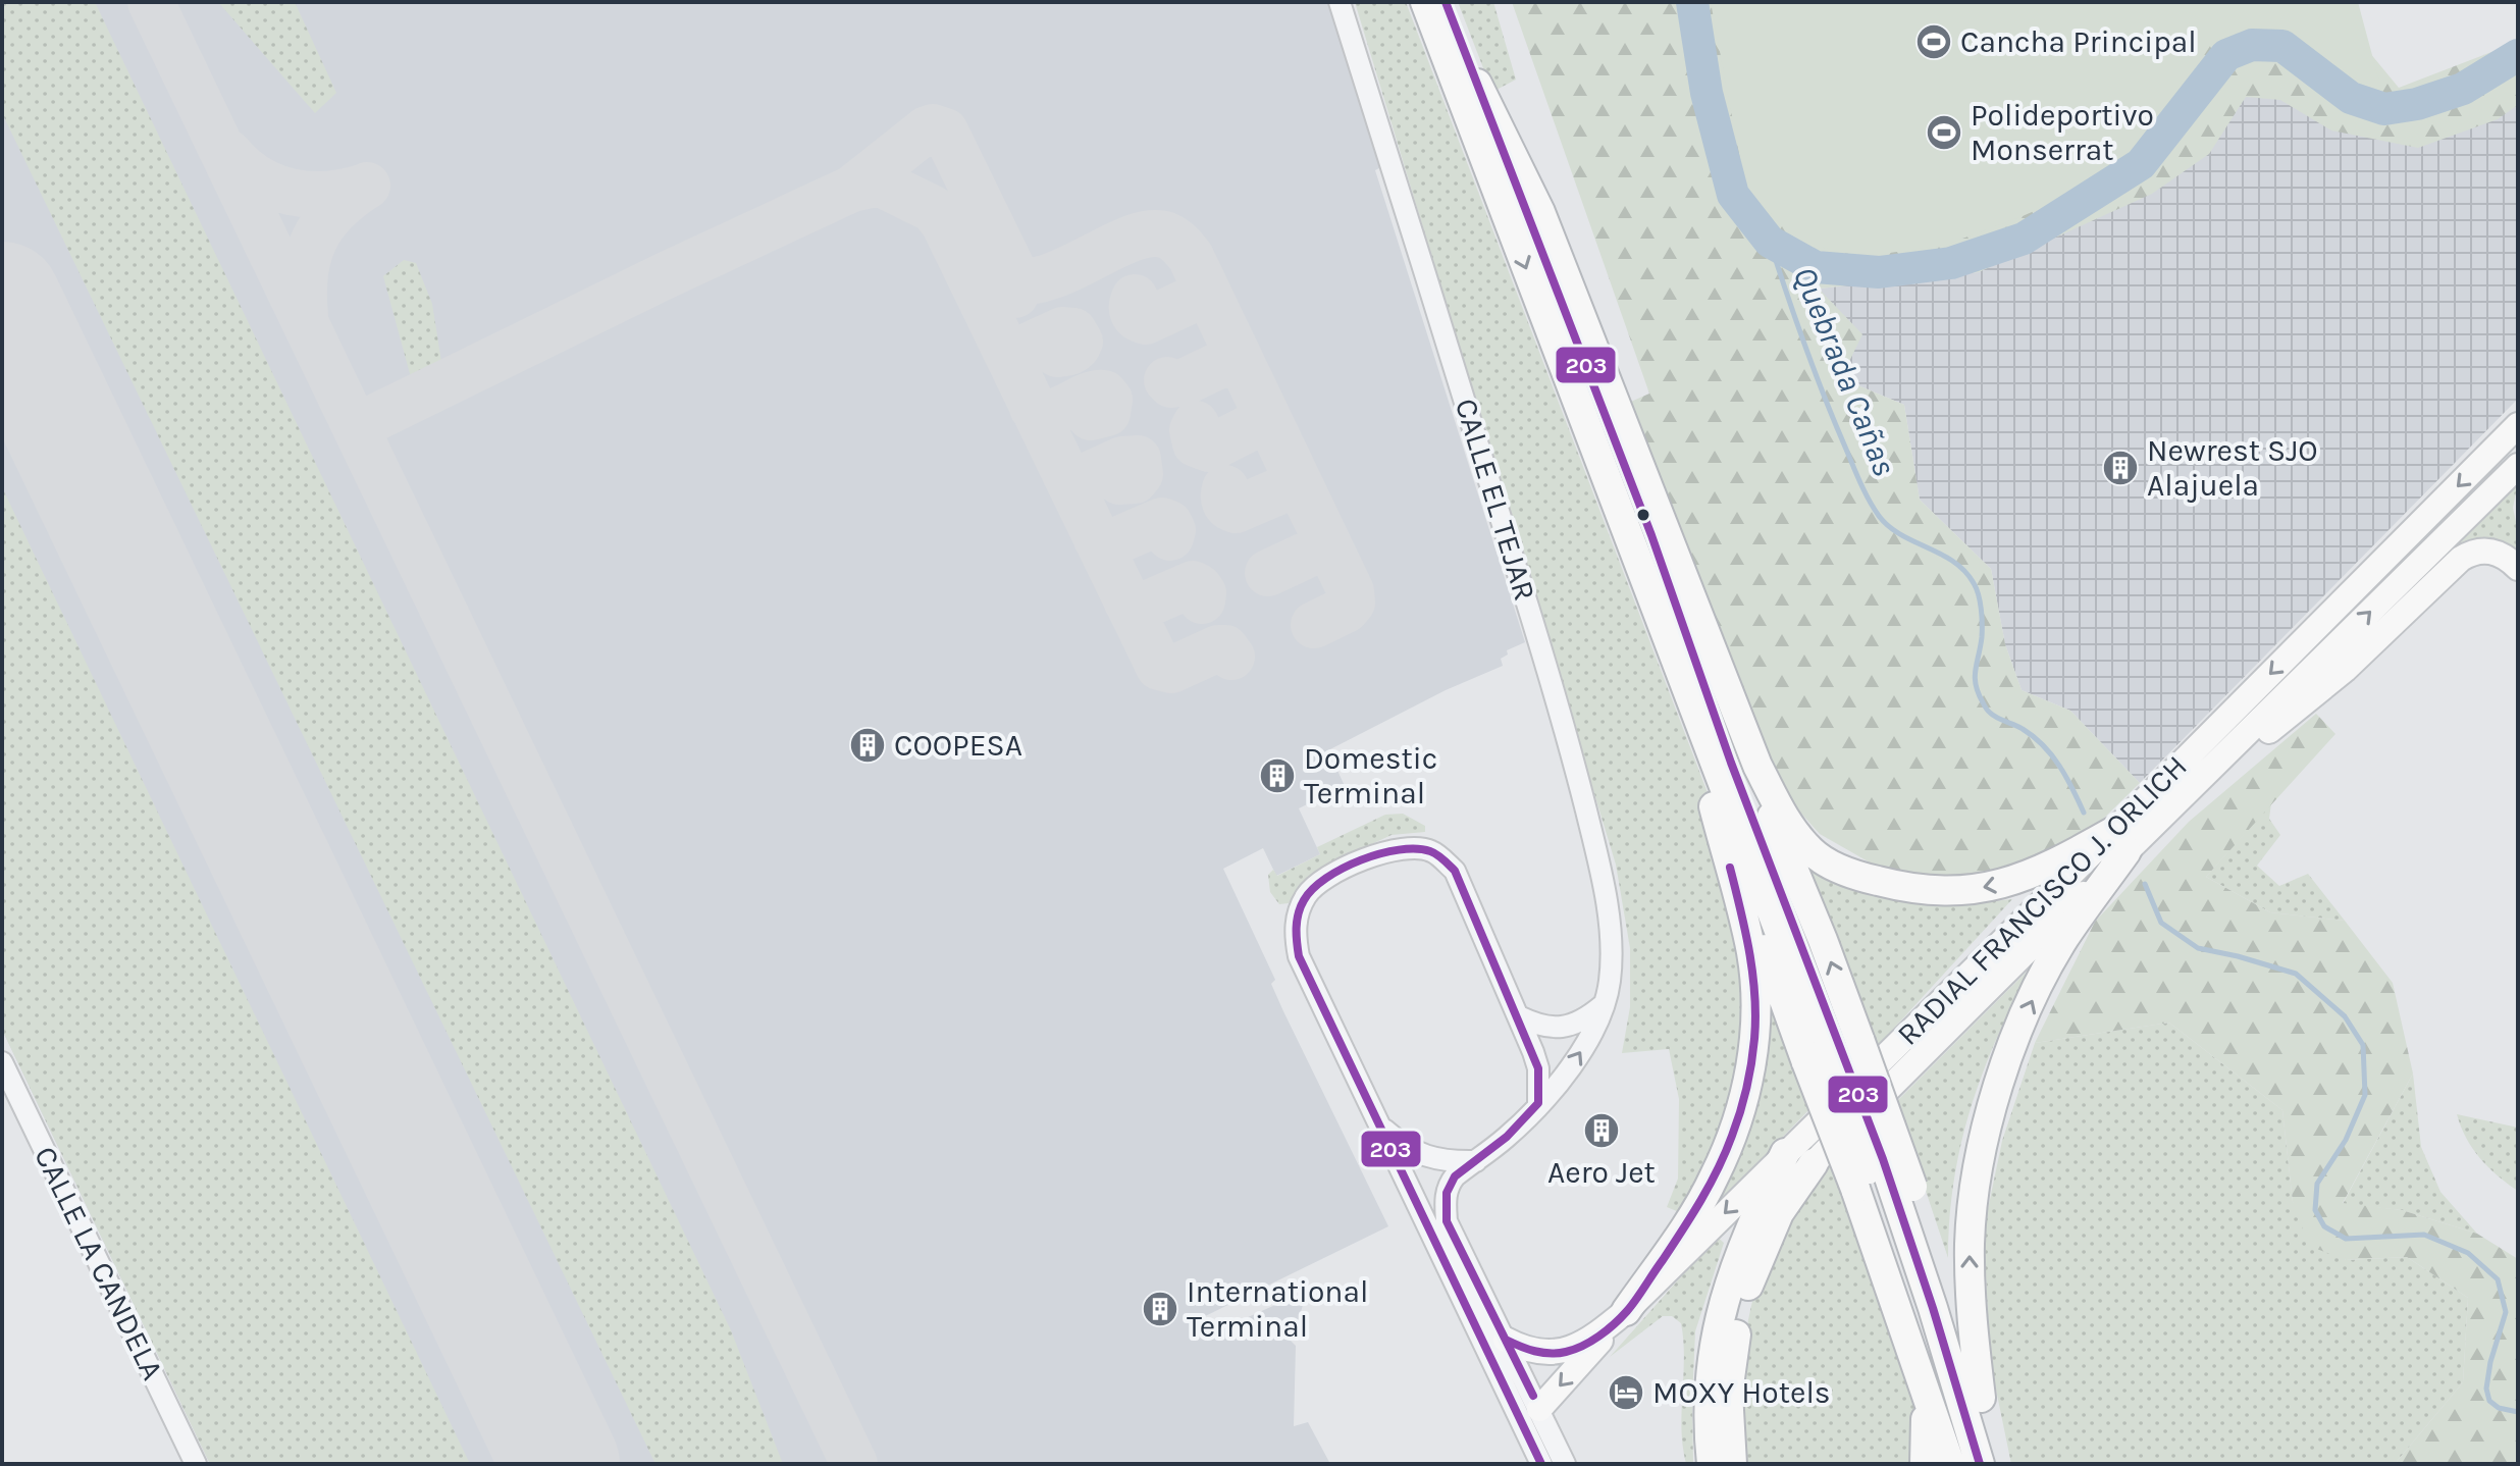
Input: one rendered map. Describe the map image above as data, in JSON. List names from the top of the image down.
{
  "streets": {
    "main road": ["RADIAL FRANCISCO J. ORLICH"],
    "street": ["CALLE EL TEJAR", "CALLE LA CANDELA"]
  },
  "crossings": [
    ["CALLE EL TEJAR", "RADIAL FRANCISCO J. ORLICH"]
  ],
  "water": ["Quebrada Cañas"],
  "places": {
    "sports": ["Cancha Principal", "Polideportivo Monserrat"],
    "building": [
      "Newrest SJO Alajuela",
      "COOPESA",
      "Domestic Terminal",
      "Aero Jet",
      "International Terminal"
    ],
    "hotel": ["MOXY Hotels"]
  },
  "lines": ["transit line 203"]
}
